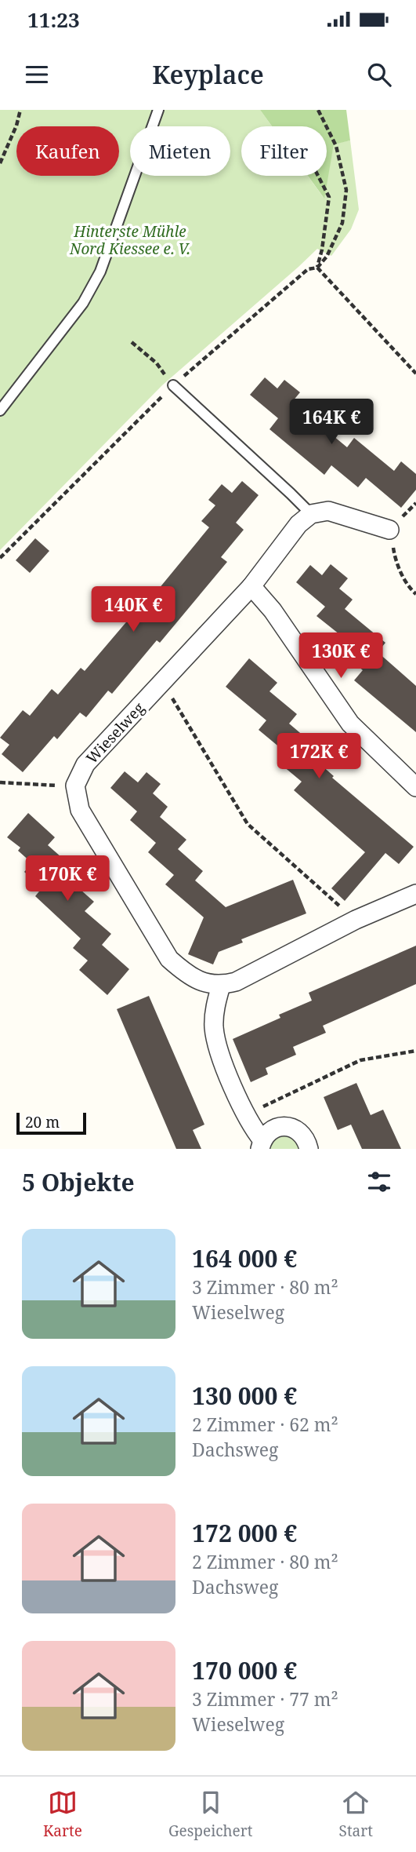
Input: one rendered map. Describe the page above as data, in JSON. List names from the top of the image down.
{
  "streets": {
    "street": ["Wieselweg"]
  },
  "parks": ["Hinterste Mühle Nord Kiessee e. V."],
  "scale_bar": "20 m",
  "page": {
    "status": "11:23",
    "header": "Keyplace",
    "chip": ["Kaufen", "Mieten", "Filter"],
    "price": [
      "164K €",
      "140K €",
      "130K €",
      "172K €",
      "170K €"
    ],
    "scale": "20 m",
    "heading": "5 Objekte",
    "list": [
      {
        "name": "164 000 €",
        "note": "3 Zimmer · 80 m² · Wieselweg"
      },
      {
        "name": "130 000 €",
        "note": "2 Zimmer · 62 m² · Dachsweg"
      },
      {
        "name": "172 000 €",
        "note": "2 Zimmer · 80 m² · Dachsweg"
      },
      {
        "name": "170 000 €",
        "note": "3 Zimmer · 77 m² · Wieselweg"
      }
    ],
    "tabs": ["Karte", "Gespeichert", "Start"]
  }
}
